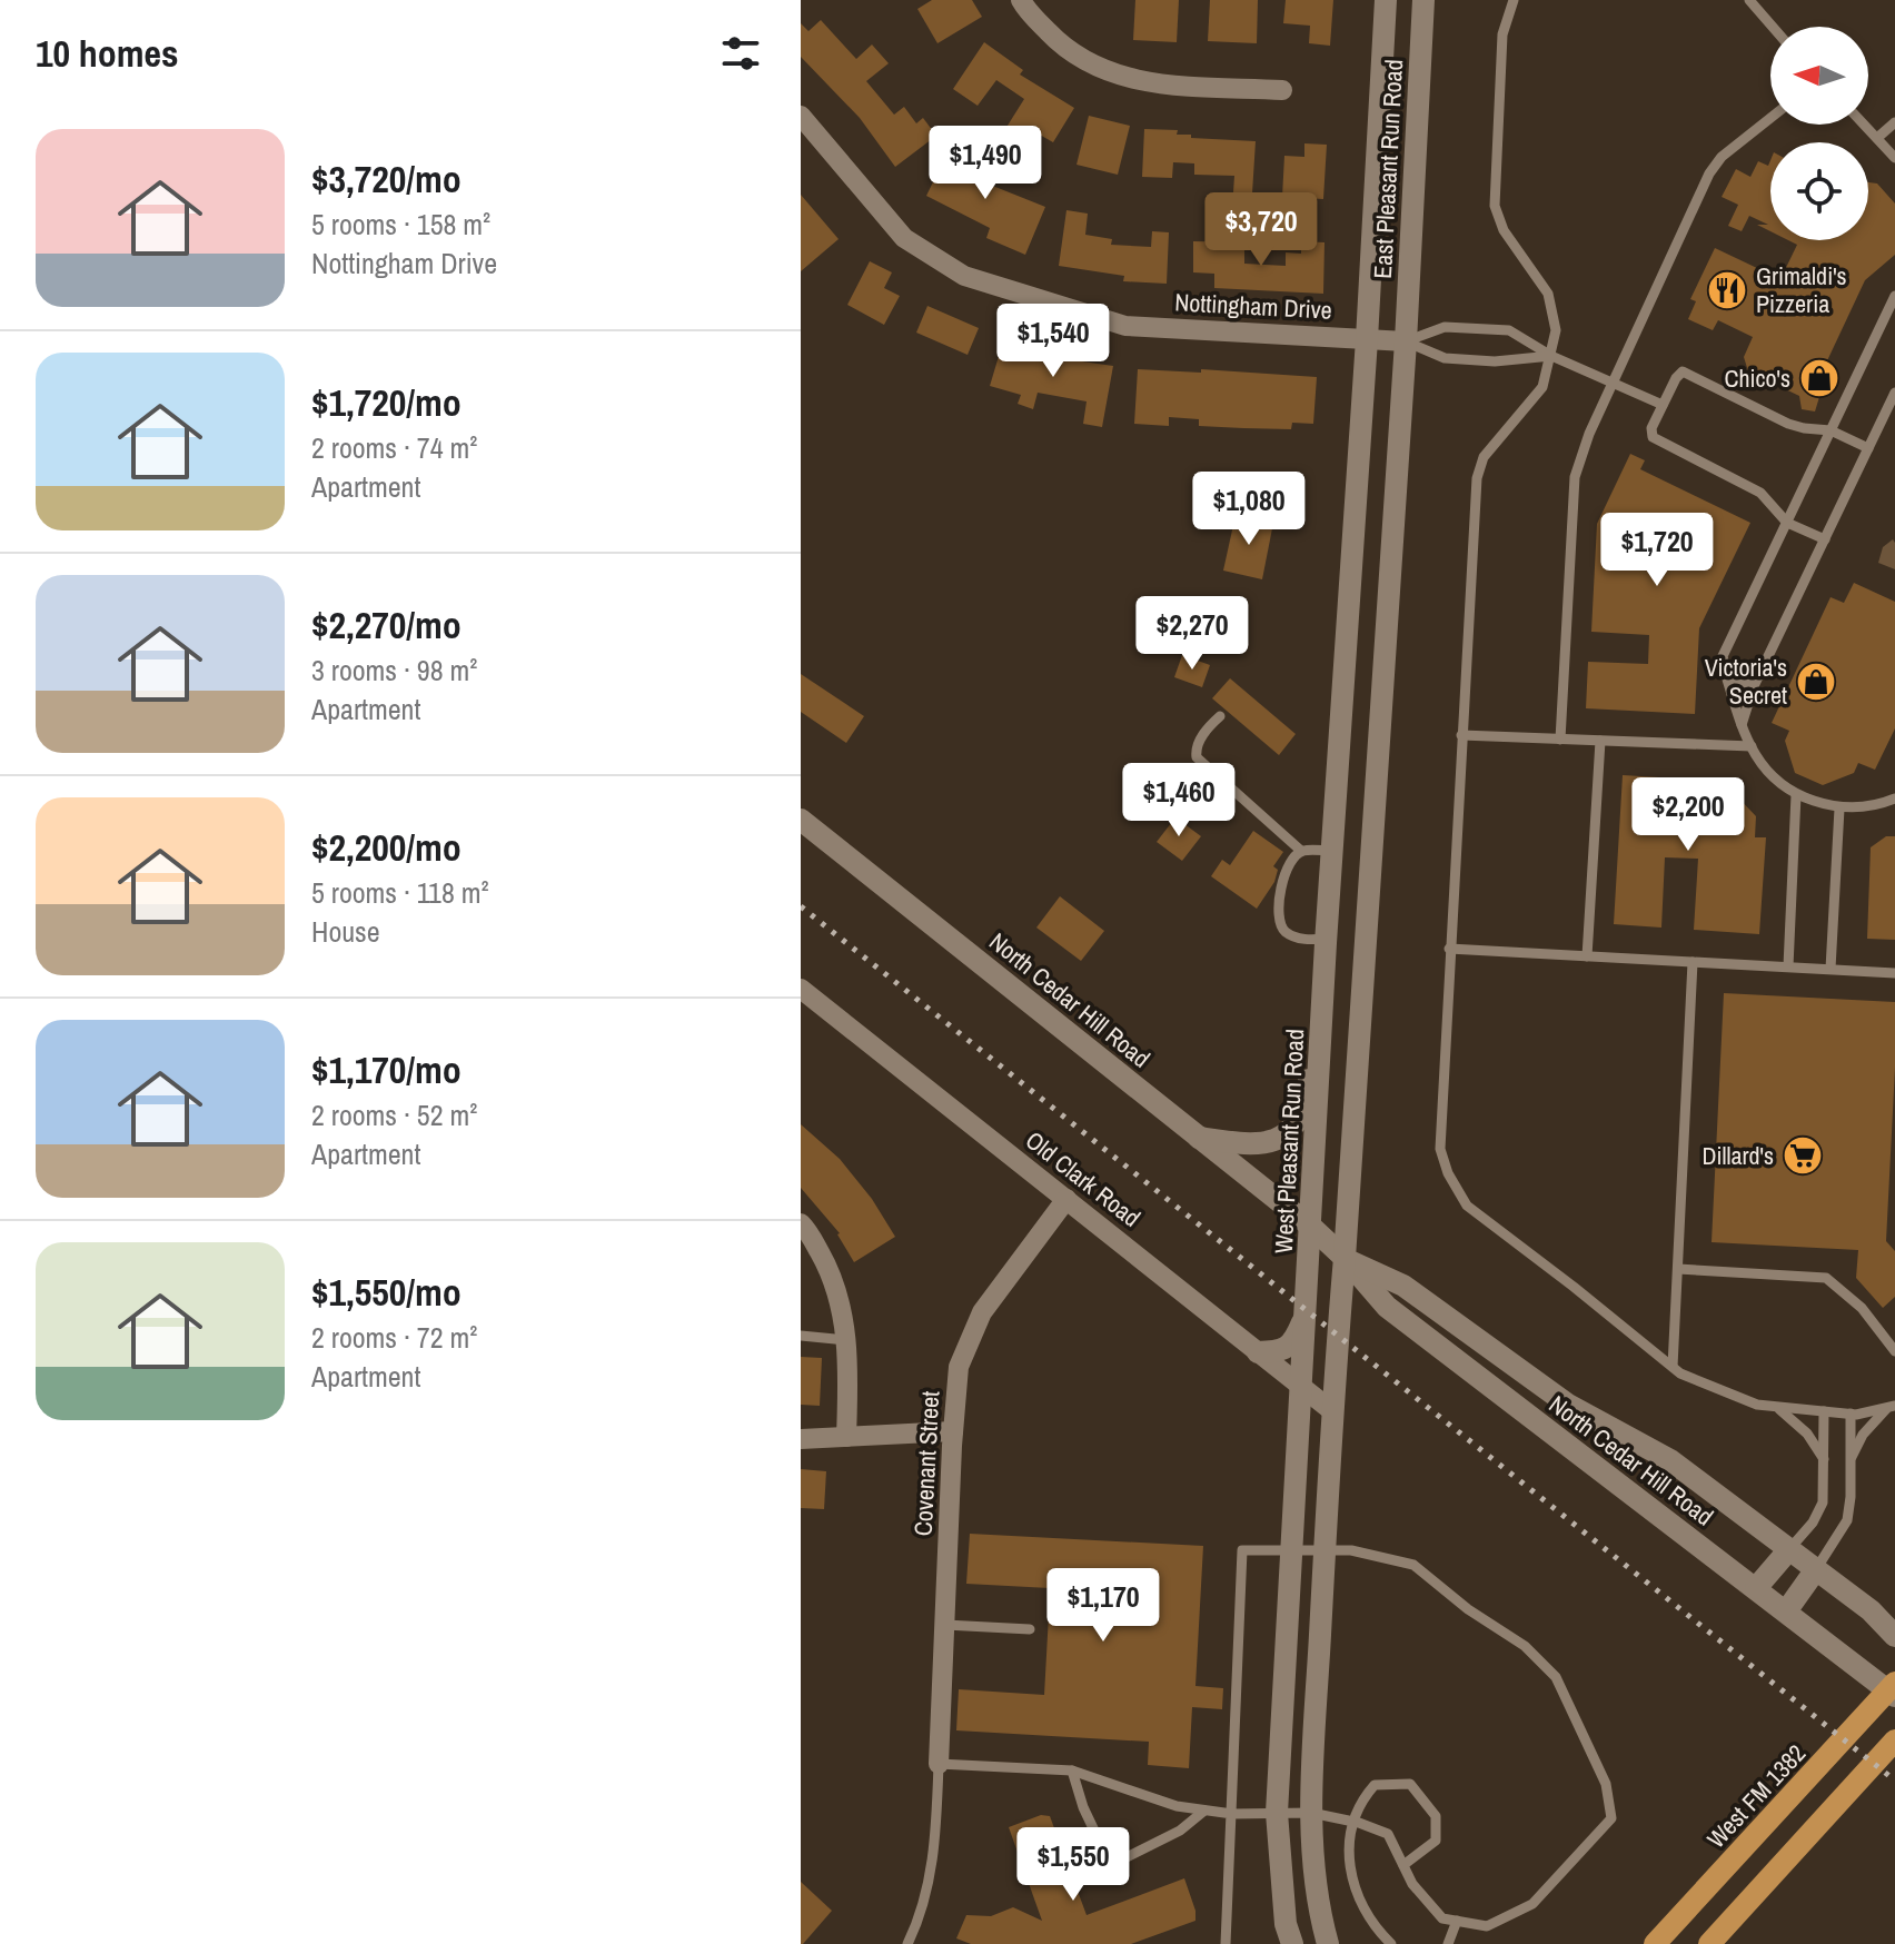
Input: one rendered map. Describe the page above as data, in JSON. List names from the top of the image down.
{
  "streets": {
    "main road": [
      "East Pleasant Run Road",
      "North Cedar Hill Road",
      "West Pleasant Run Road",
      "West FM 1382"
    ],
    "street": ["Nottingham Drive", "Old Clark Road", "Covenant Street"]
  },
  "crossings": [
    ["East Pleasant Run Road", "Nottingham Drive"],
    ["East Pleasant Run Road", "West Pleasant Run Road"],
    ["Nottingham Drive", "West Pleasant Run Road"],
    ["North Cedar Hill Road", "West Pleasant Run Road"],
    ["West Pleasant Run Road", "Old Clark Road"],
    ["Old Clark Road", "Covenant Street"]
  ],
  "places": {
    "restaurant": ["Grimaldi's Pizzeria"],
    "shop": ["Chico's", "Victoria's Secret"],
    "supermarket": ["Dillard's"]
  },
  "north": "left",
  "page": {
    "heading": "10 homes",
    "list": [
      {
        "name": "$3,720/mo",
        "note": "5 rooms · 158 m² · Nottingham Drive"
      },
      {
        "name": "$1,720/mo",
        "note": "2 rooms · 74 m² · Apartment"
      },
      {
        "name": "$2,270/mo",
        "note": "3 rooms · 98 m² · Apartment"
      },
      {
        "name": "$2,200/mo",
        "note": "5 rooms · 118 m² · House"
      },
      {
        "name": "$1,170/mo",
        "note": "2 rooms · 52 m² · Apartment"
      },
      {
        "name": "$1,550/mo",
        "note": "2 rooms · 72 m² · Apartment"
      }
    ],
    "price": [
      "$1,490",
      "$3,720",
      "$1,540",
      "$1,080",
      "$1,720",
      "$2,270",
      "$1,460",
      "$2,200",
      "$1,170",
      "$1,550"
    ]
  }
}
